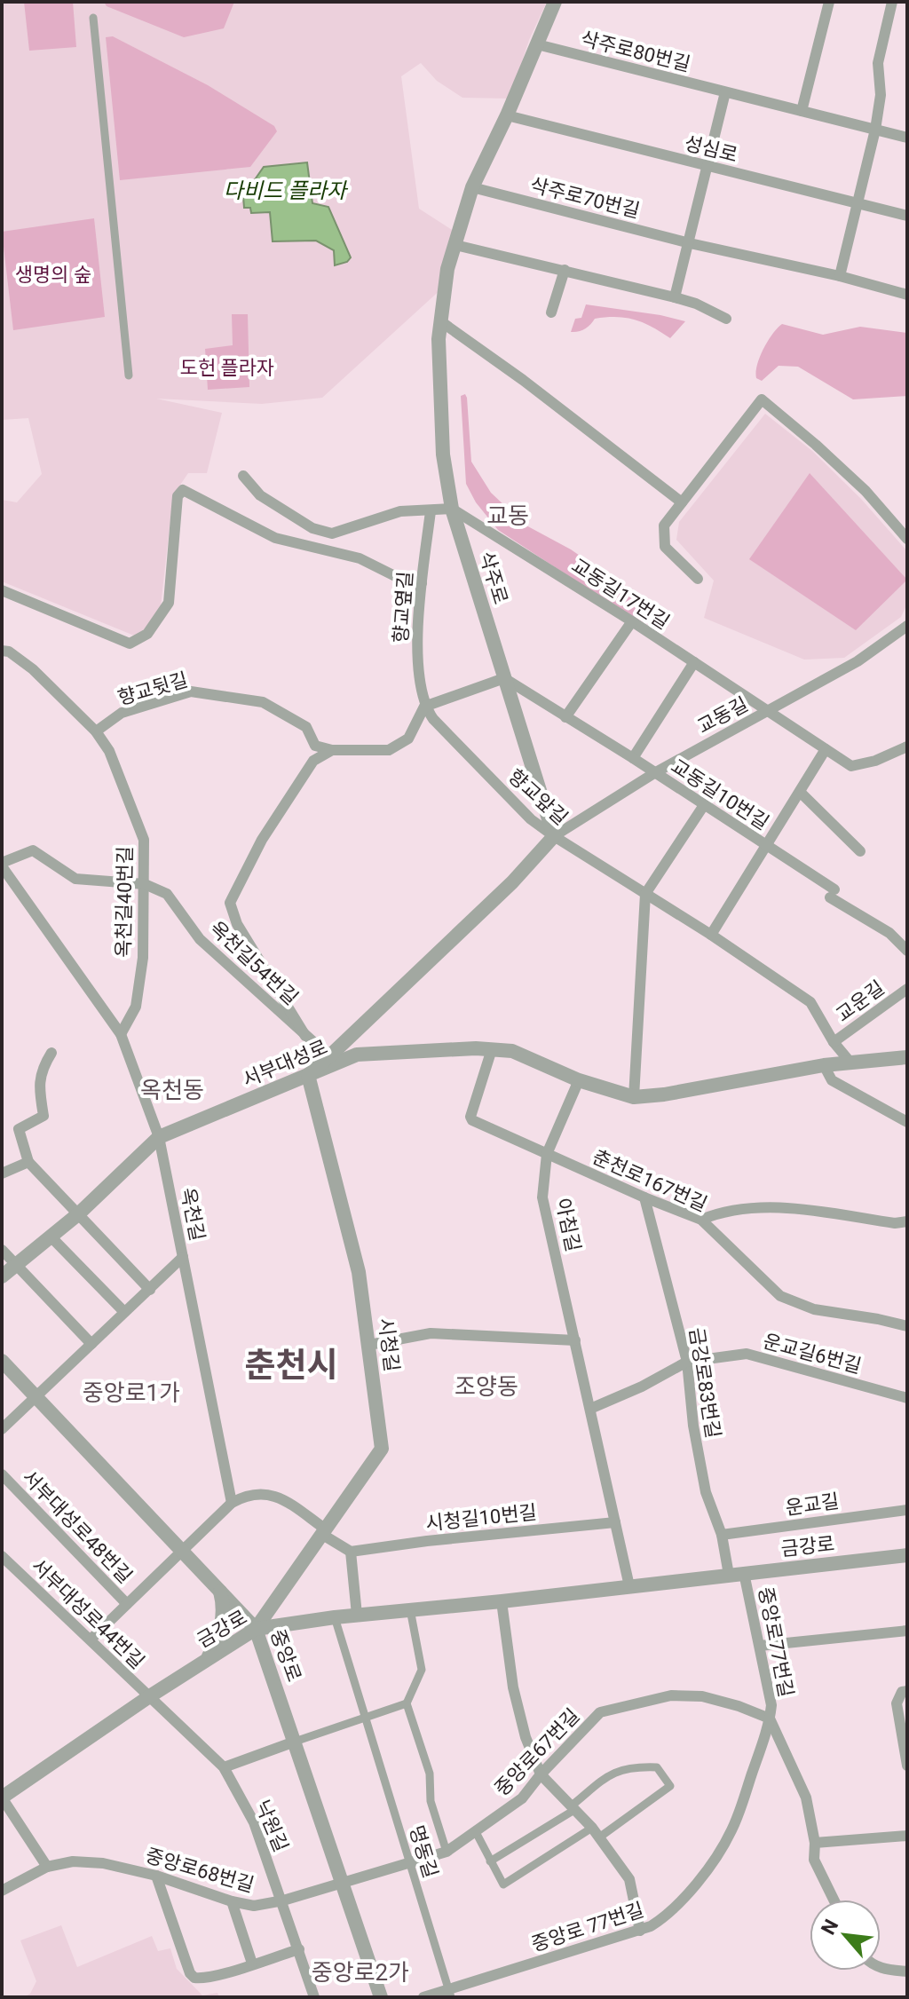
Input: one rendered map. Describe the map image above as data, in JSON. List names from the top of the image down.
{
  "streets": {
    "street": [
      "삭주로80번길",
      "성심로",
      "삭주로70번길",
      "삭주로",
      "교동길17번길",
      "향교옆길",
      "향교뒷길",
      "교동길",
      "교동길10번길",
      "향교앞길",
      "옥천길40번길",
      "옥천길54번길",
      "교운길",
      "서부대성로",
      "춘천로167번길",
      "옥천길",
      "아침길",
      "시청길",
      "운교길6번길",
      "금강로83번길",
      "운교길",
      "시청길10번길",
      "서부대성로48번길",
      "금강로",
      "서부대성로44번길",
      "중앙로77번길",
      "중앙로",
      "중앙로67번길",
      "낙원길",
      "명동길",
      "중앙로68번길",
      "중앙로 77번길"
    ]
  },
  "crossings": [
    ["삭주로80번길", "삭주로"],
    ["성심로", "삭주로"],
    ["삭주로70번길", "삭주로"],
    ["삭주로", "교동길17번길"],
    ["삭주로", "교동길"],
    ["삭주로", "교동길10번길"],
    ["삭주로", "향교앞길"],
    ["교동길17번길", "교동길"],
    ["교동길17번길", "교동길10번길"],
    ["향교옆길", "향교앞길"],
    ["향교뒷길", "옥천길40번길"],
    ["교동길", "교동길10번길"],
    ["교동길", "향교앞길"],
    ["향교앞길", "교운길"],
    ["향교앞길", "서부대성로"],
    ["옥천길40번길", "옥천길54번길"],
    ["옥천길40번길", "옥천길"],
    ["옥천길54번길", "옥천길"],
    ["서부대성로", "춘천로167번길"],
    ["서부대성로", "옥천길"],
    ["서부대성로", "아침길"],
    ["서부대성로", "시청길"],
    ["춘천로167번길", "아침길"],
    ["춘천로167번길", "금강로83번길"],
    ["아침길", "운교길6번길"],
    ["아침길", "시청길10번길"],
    ["아침길", "금강로"],
    ["시청길", "금강로"],
    ["시청길", "중앙로"],
    ["운교길6번길", "금강로83번길"],
    ["금강로83번길", "운교길"],
    ["금강로83번길", "금강로"],
    ["금강로", "서부대성로44번길"],
    ["금강로", "중앙로77번길"],
    ["금강로", "중앙로"],
    ["금강로", "낙원길"],
    ["금강로", "명동길"],
    ["서부대성로44번길", "낙원길"],
    ["중앙로77번길", "중앙로67번길"],
    ["중앙로77번길", "중앙로 77번길"],
    ["중앙로", "중앙로67번길"],
    ["중앙로", "중앙로68번길"],
    ["중앙로67번길", "명동길"],
    ["중앙로67번길", "중앙로68번길"],
    ["중앙로67번길", "중앙로 77번길"],
    ["낙원길", "중앙로68번길"],
    ["명동길", "중앙로 77번길"]
  ],
  "districts": [
    "교동",
    "옥천동",
    "춘천시",
    "조양동",
    "중앙로1가",
    "중앙로2가"
  ],
  "water": ["다비드 플라자"],
  "parks": ["생명의 숲", "도헌 플라자"],
  "north": "top left"
}
